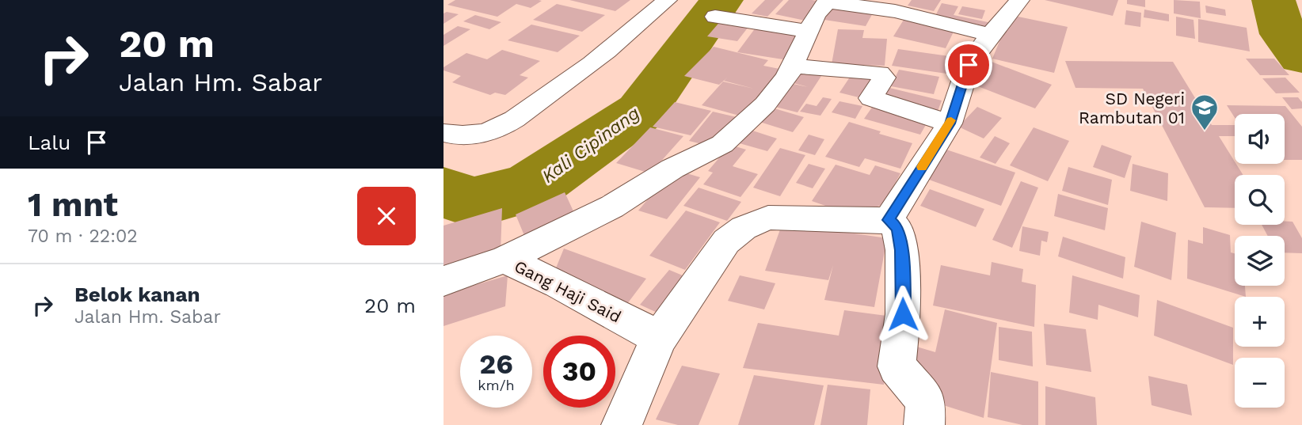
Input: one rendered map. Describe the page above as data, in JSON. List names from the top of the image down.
{
  "streets": {
    "street": ["Gang Haji Said"]
  },
  "water": ["Kali Cipinang"],
  "places": {
    "school or university": ["SD Negeri Rambutan 01"]
  },
  "page": {
    "turn": ["20 m", "Jalan Hm. Sabar"],
    "map_buttons": ["+", "−"],
    "then": "Lalu",
    "heading": ["1 mnt", "70 m · 22:02"],
    "list": [
      {
        "name": "Belok kanan",
        "note": "Jalan Hm. Sabar",
        "value": "20 m"
      }
    ],
    "speed": "26 km/h",
    "limit": "30"
  }
}
